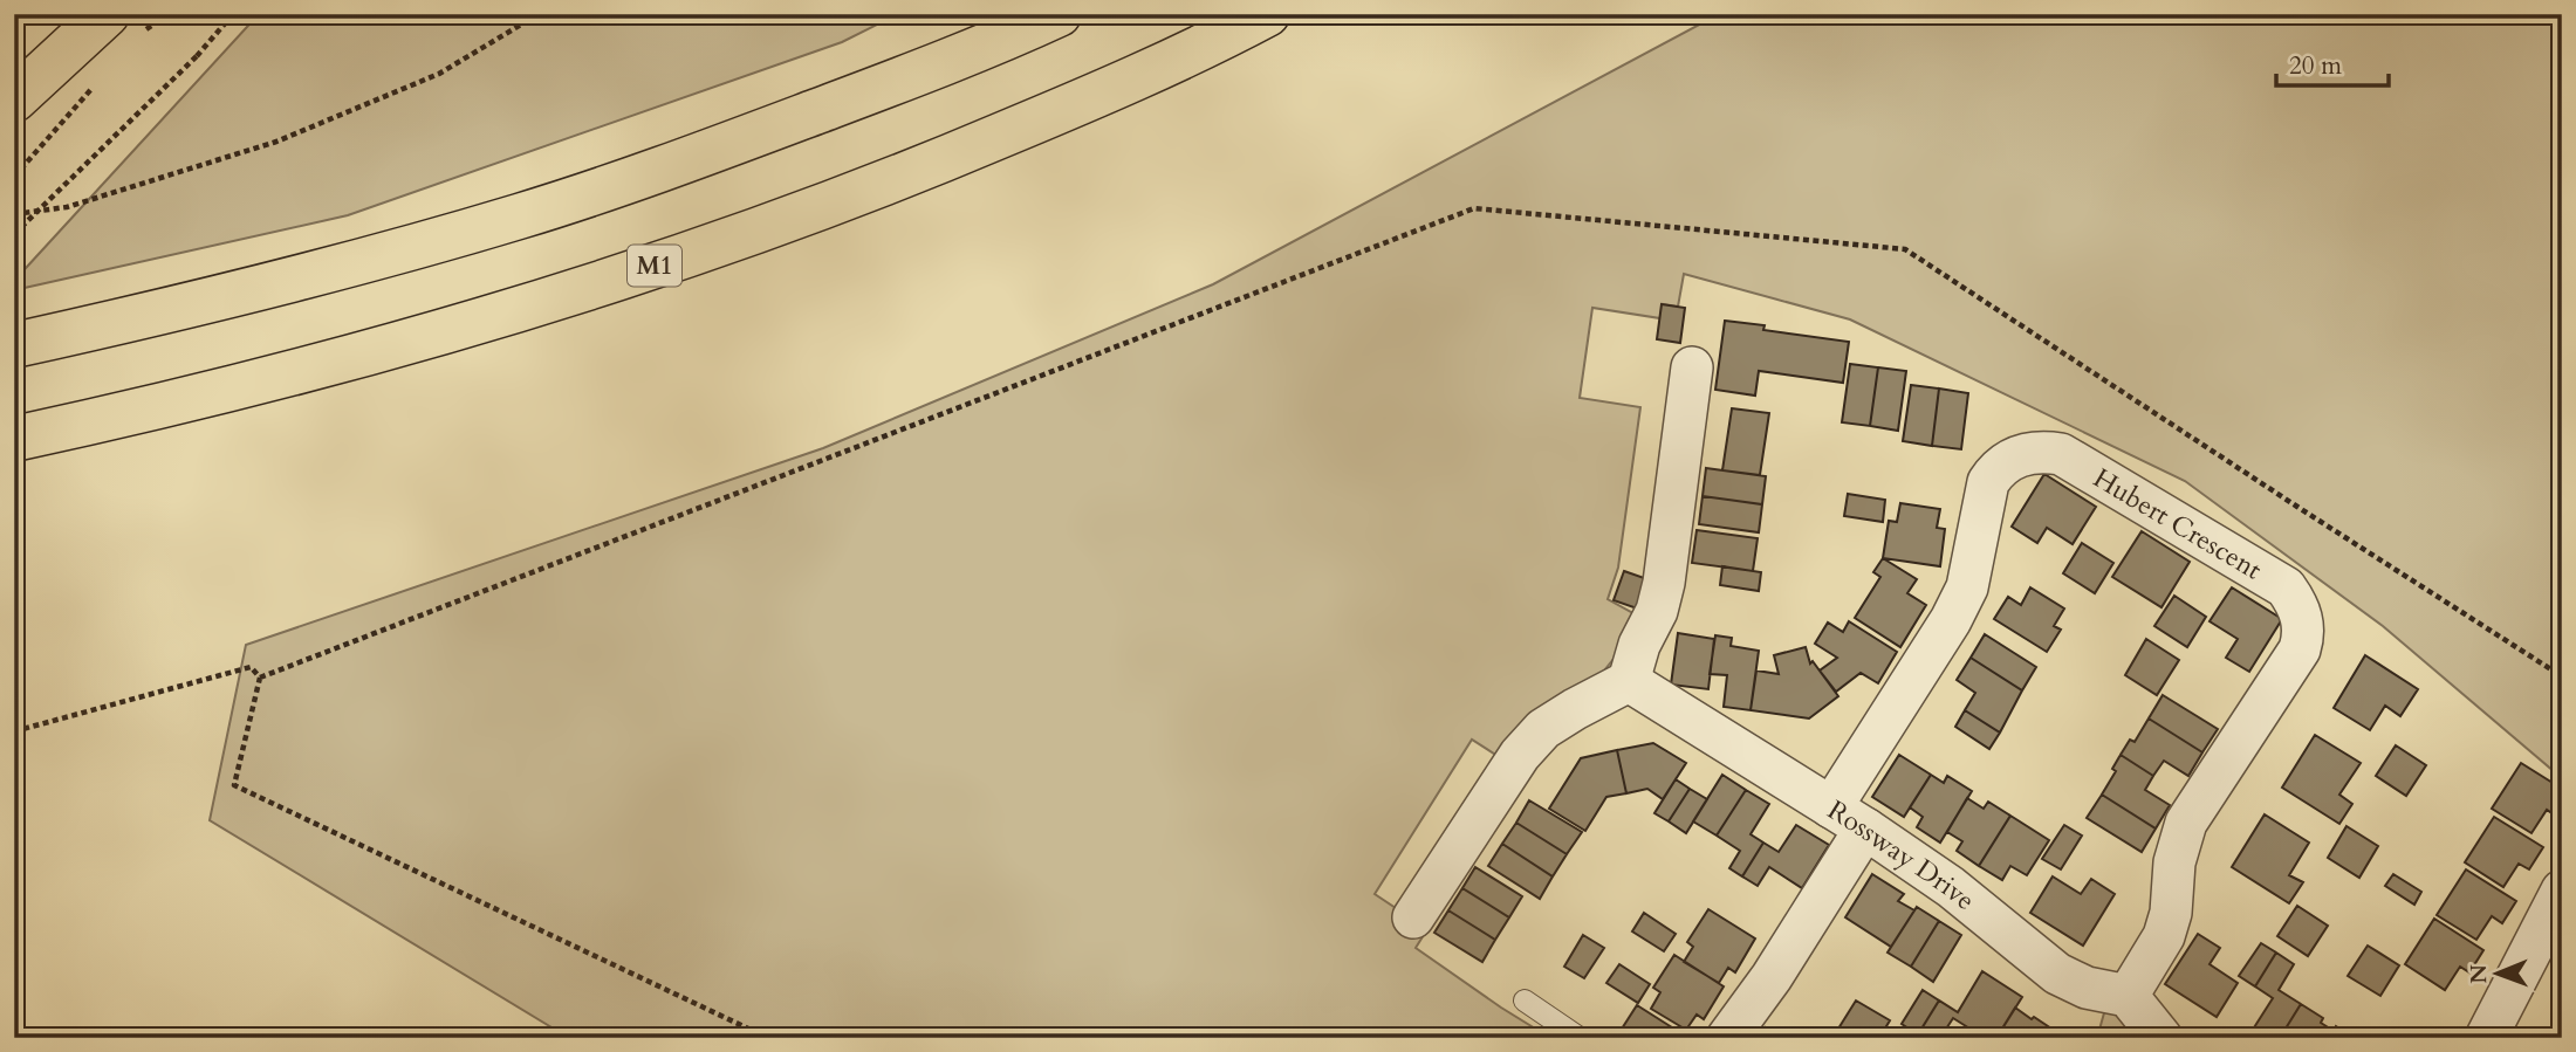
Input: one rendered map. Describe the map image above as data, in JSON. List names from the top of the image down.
{
  "streets": {
    "highway": ["M1"],
    "street": ["Hubert Crescent", "Rossway Drive"]
  },
  "crossings": [
    ["Hubert Crescent", "Rossway Drive"]
  ],
  "scale_bar": "20 m",
  "north": "left"
}
